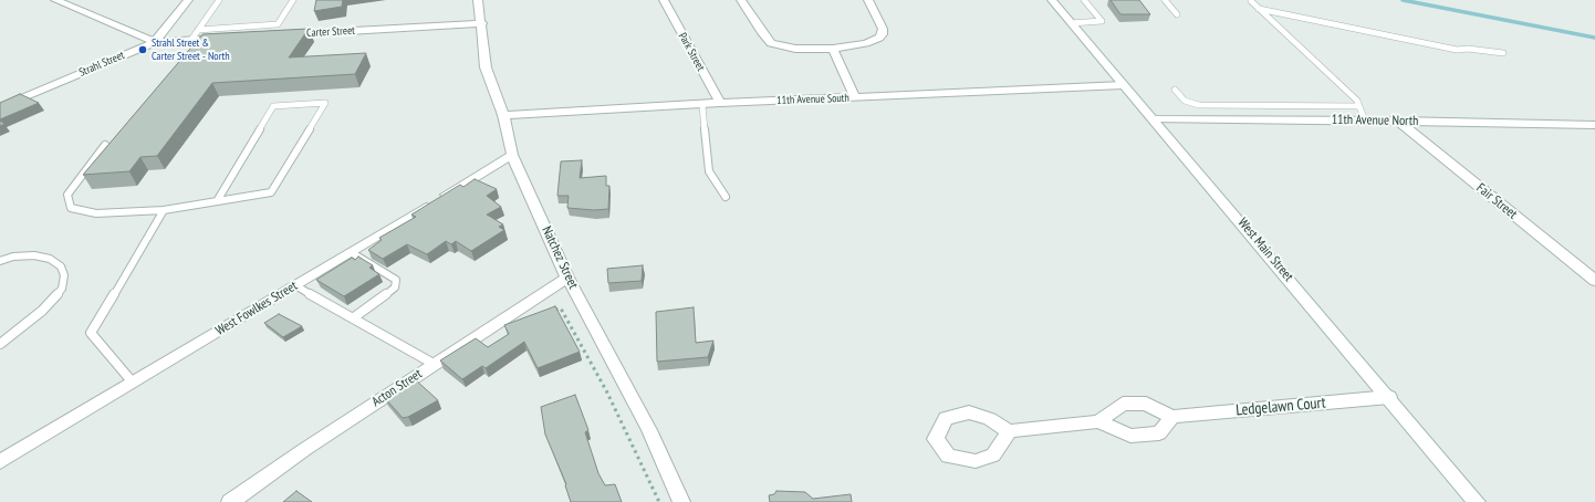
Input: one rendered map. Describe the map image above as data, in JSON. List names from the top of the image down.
{
  "streets": {
    "street": [
      "Carter Street",
      "Park Street",
      "Strahl Street",
      "11th Avenue South",
      "11th Avenue North",
      "Fair Street",
      "West Main Street",
      "Natchez Street",
      "West Fowlkes Street",
      "Acton Street",
      "Ledgelawn Court"
    ]
  },
  "crossings": [
    ["Carter Street", "Natchez Street"],
    ["Park Street", "11th Avenue South"],
    ["11th Avenue South", "West Main Street"],
    ["11th Avenue South", "Natchez Street"],
    ["11th Avenue North", "Fair Street"],
    ["11th Avenue North", "West Main Street"],
    ["West Main Street", "Ledgelawn Court"],
    ["Natchez Street", "West Fowlkes Street"],
    ["Natchez Street", "Acton Street"]
  ],
  "places": ["Strahl Street & Carter Street - North"]
}
